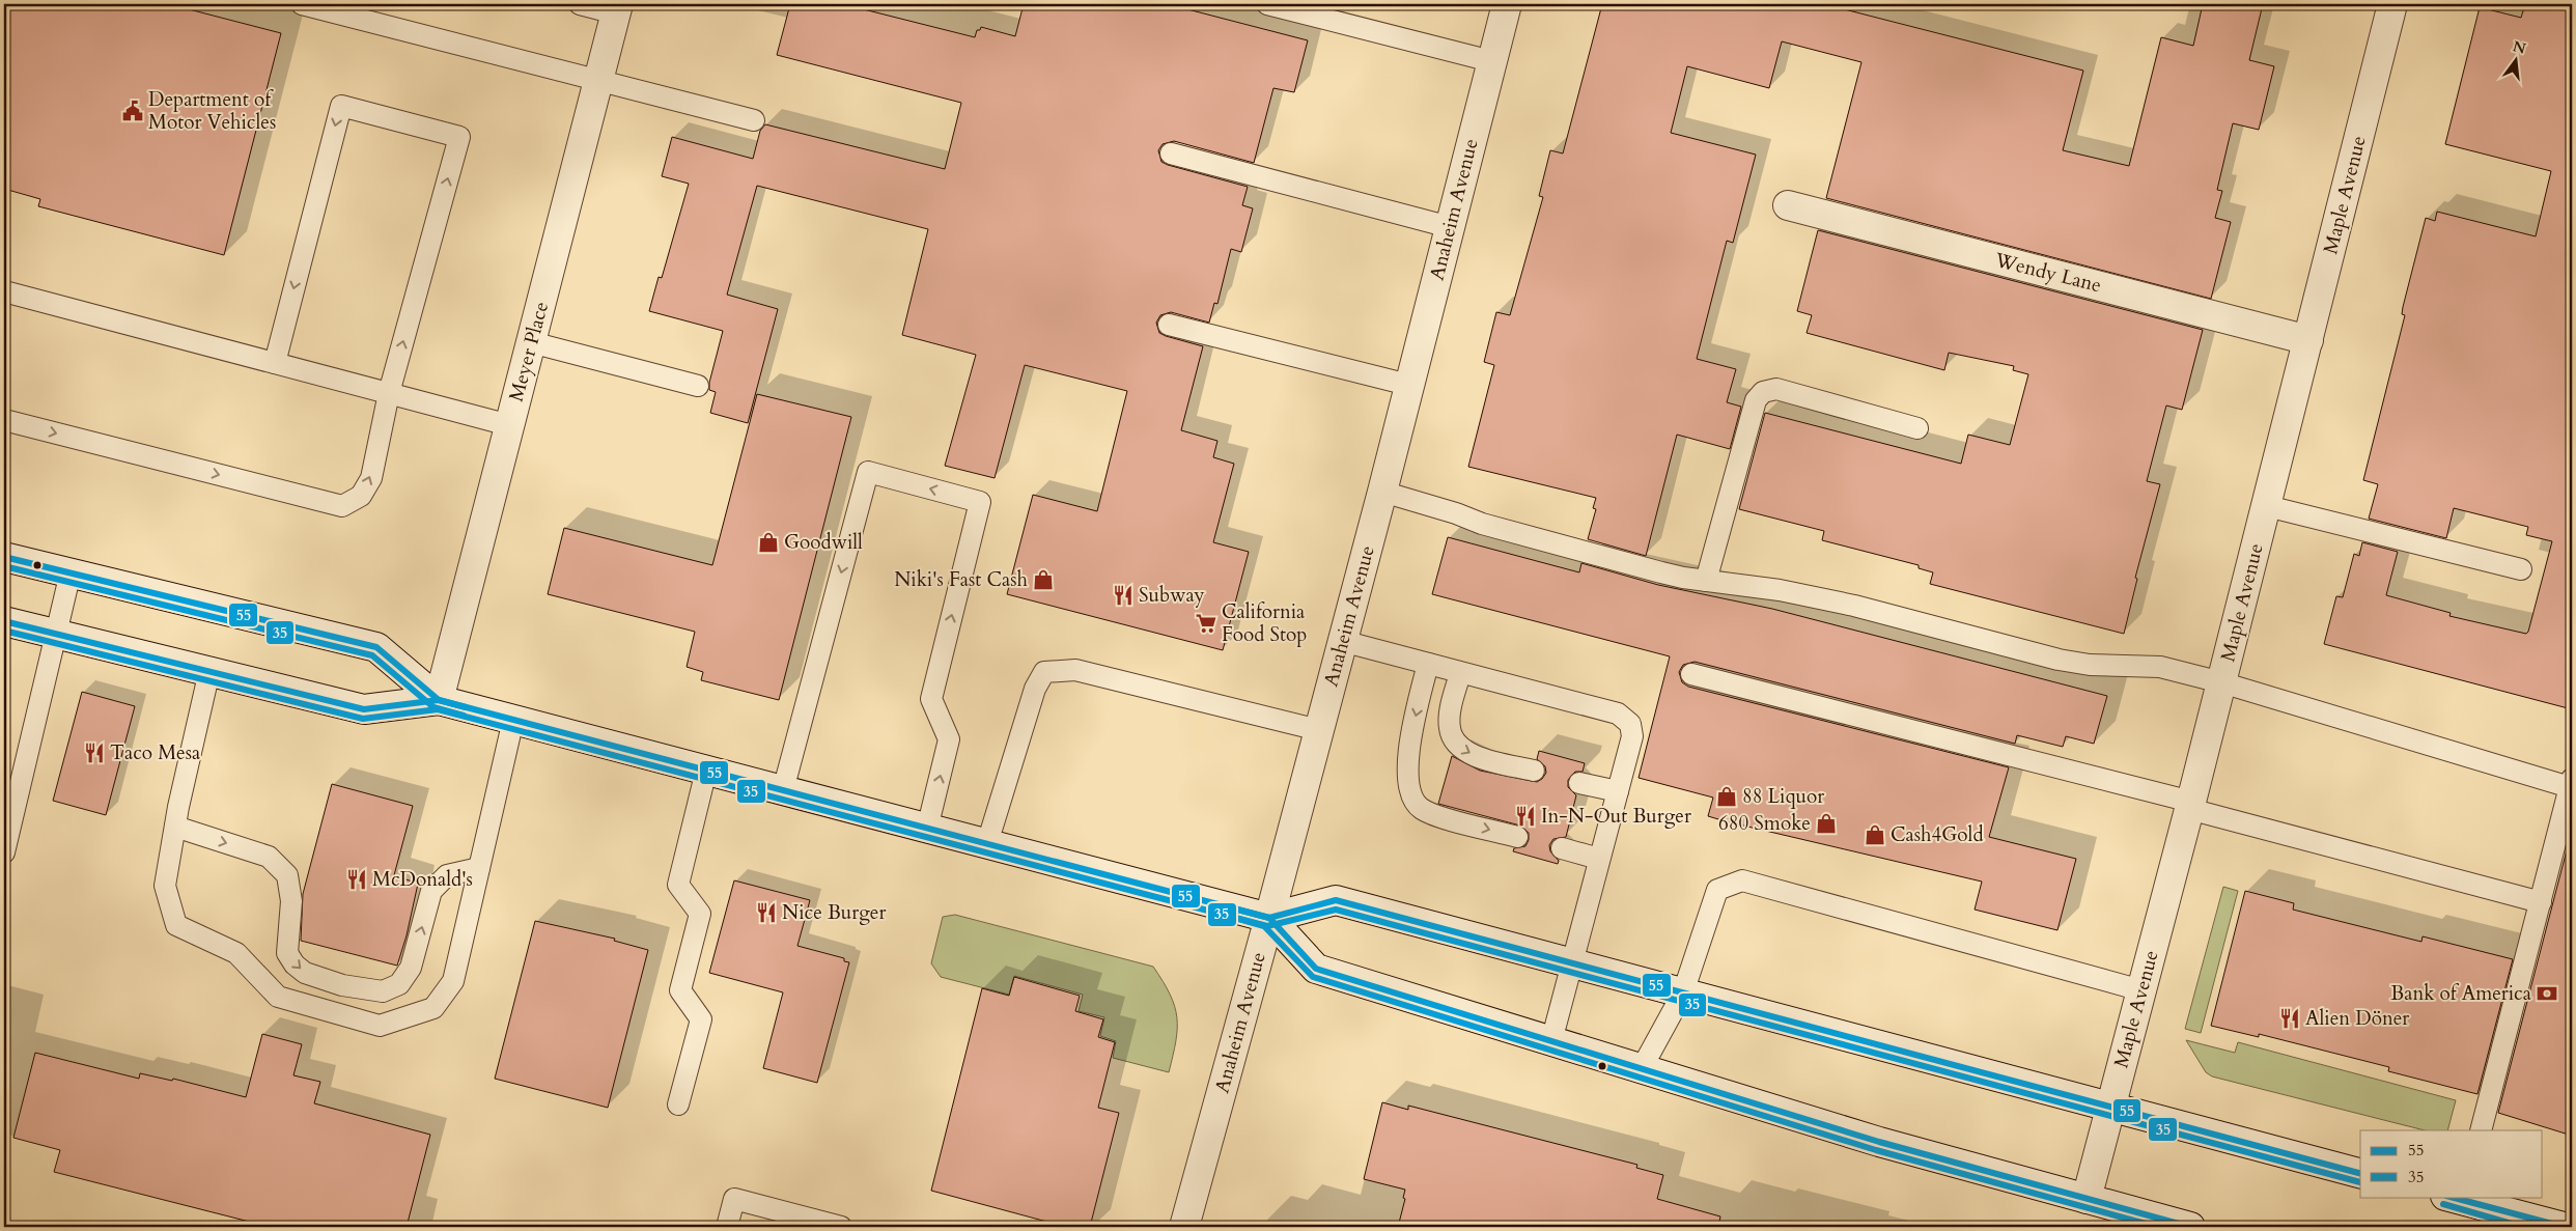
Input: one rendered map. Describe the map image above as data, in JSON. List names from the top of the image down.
{
  "streets": {
    "main road": [
      "Maple Avenue",
      "Anaheim Avenue",
      "Wendy Lane",
      "Meyer Place"
    ]
  },
  "crossings": [
    ["Maple Avenue", "Wendy Lane"]
  ],
  "places": {
    "public building": ["Department of Motor Vehicles"],
    "shop": [
      "Goodwill",
      "Niki's Fast Cash",
      "88 Liquor",
      "680 Smoke",
      "Cash4Gold"
    ],
    "restaurant": [
      "Subway",
      "Taco Mesa",
      "In-N-Out Burger",
      "McDonald's",
      "Nice Burger",
      "Alien Döner"
    ],
    "supermarket": ["California Food Stop"],
    "bank": ["Bank of America"]
  },
  "lines": ["transit line 55", "transit line 35"],
  "legend": ["55", "35"],
  "north": "top"
}
